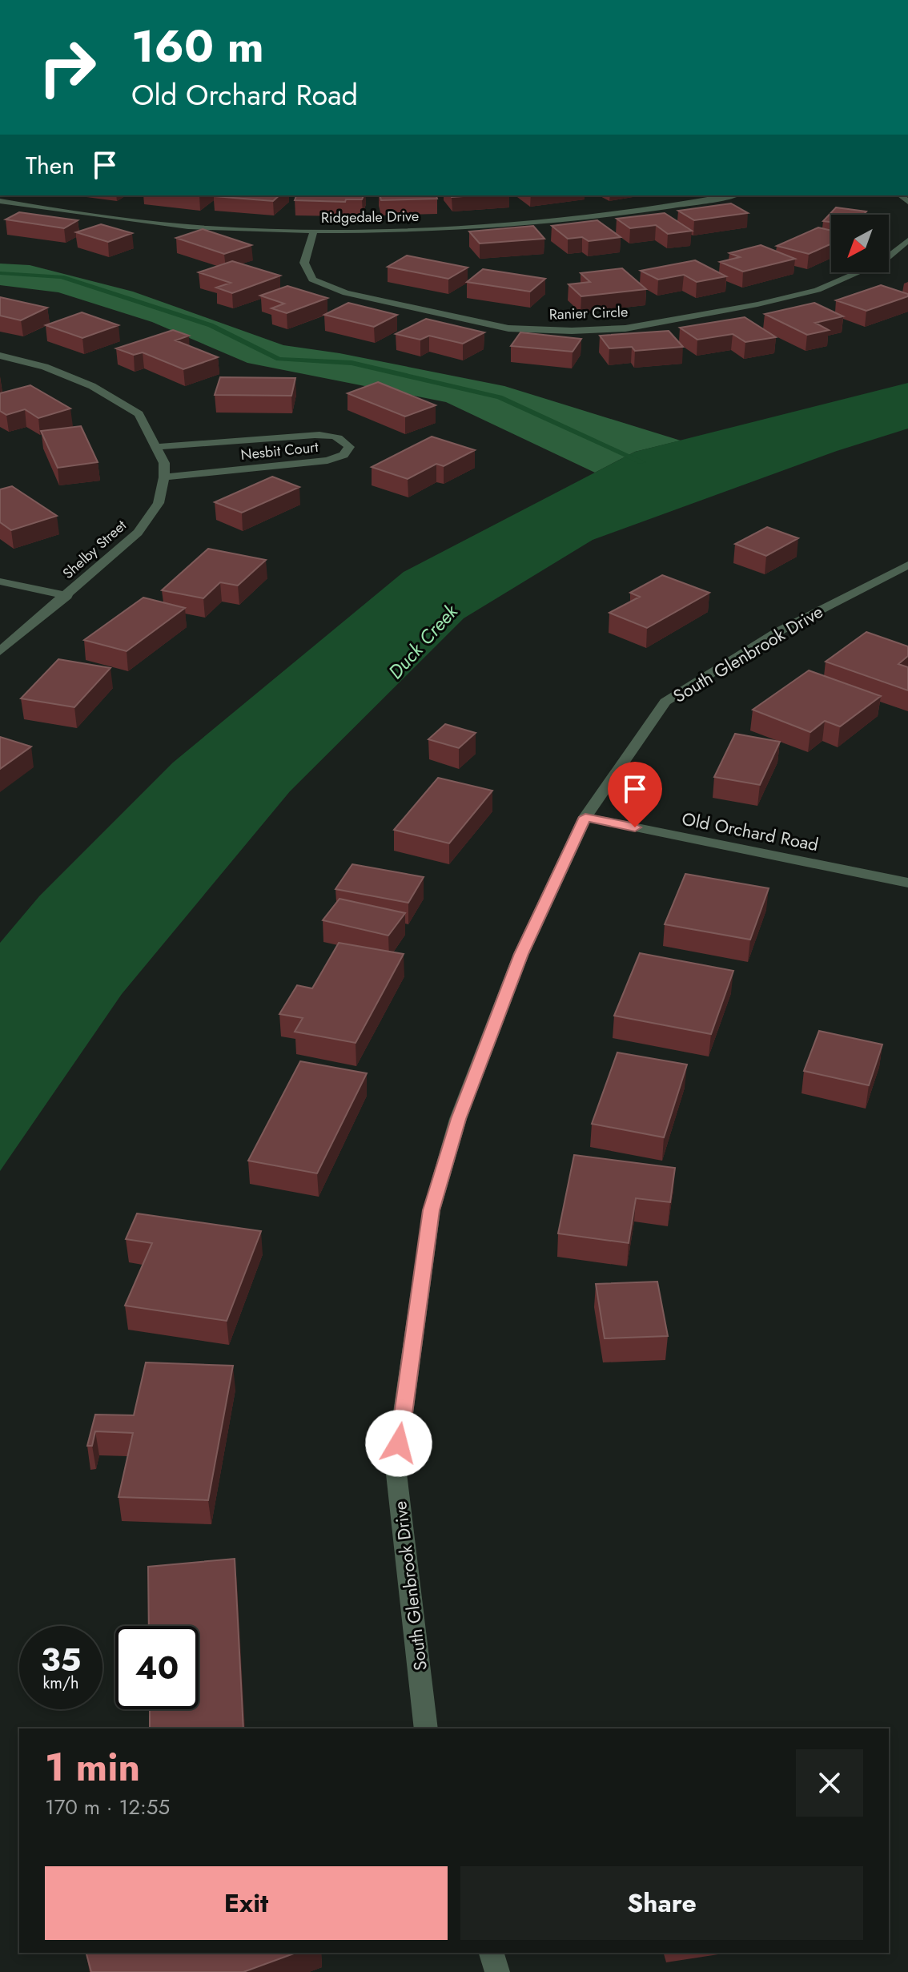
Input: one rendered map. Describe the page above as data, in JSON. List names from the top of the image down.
{
  "streets": {
    "street": [
      "Ridgedale Drive",
      "Ranier Circle",
      "Nesbit Court",
      "Shelby Street",
      "South Glenbrook Drive",
      "Old Orchard Road"
    ]
  },
  "crossings": [
    ["Ridgedale Drive", "Ranier Circle"],
    ["Nesbit Court", "Shelby Street"],
    ["South Glenbrook Drive", "Old Orchard Road"]
  ],
  "water": ["Duck Creek"],
  "north": "bottom left",
  "page": {
    "turn": ["160 m", "Old Orchard Road"],
    "then": "Then",
    "speed": "35 km/h",
    "limit": "40",
    "heading": ["1 min", "170 m · 12:55"],
    "buttons": ["Exit", "Share"]
  }
}
